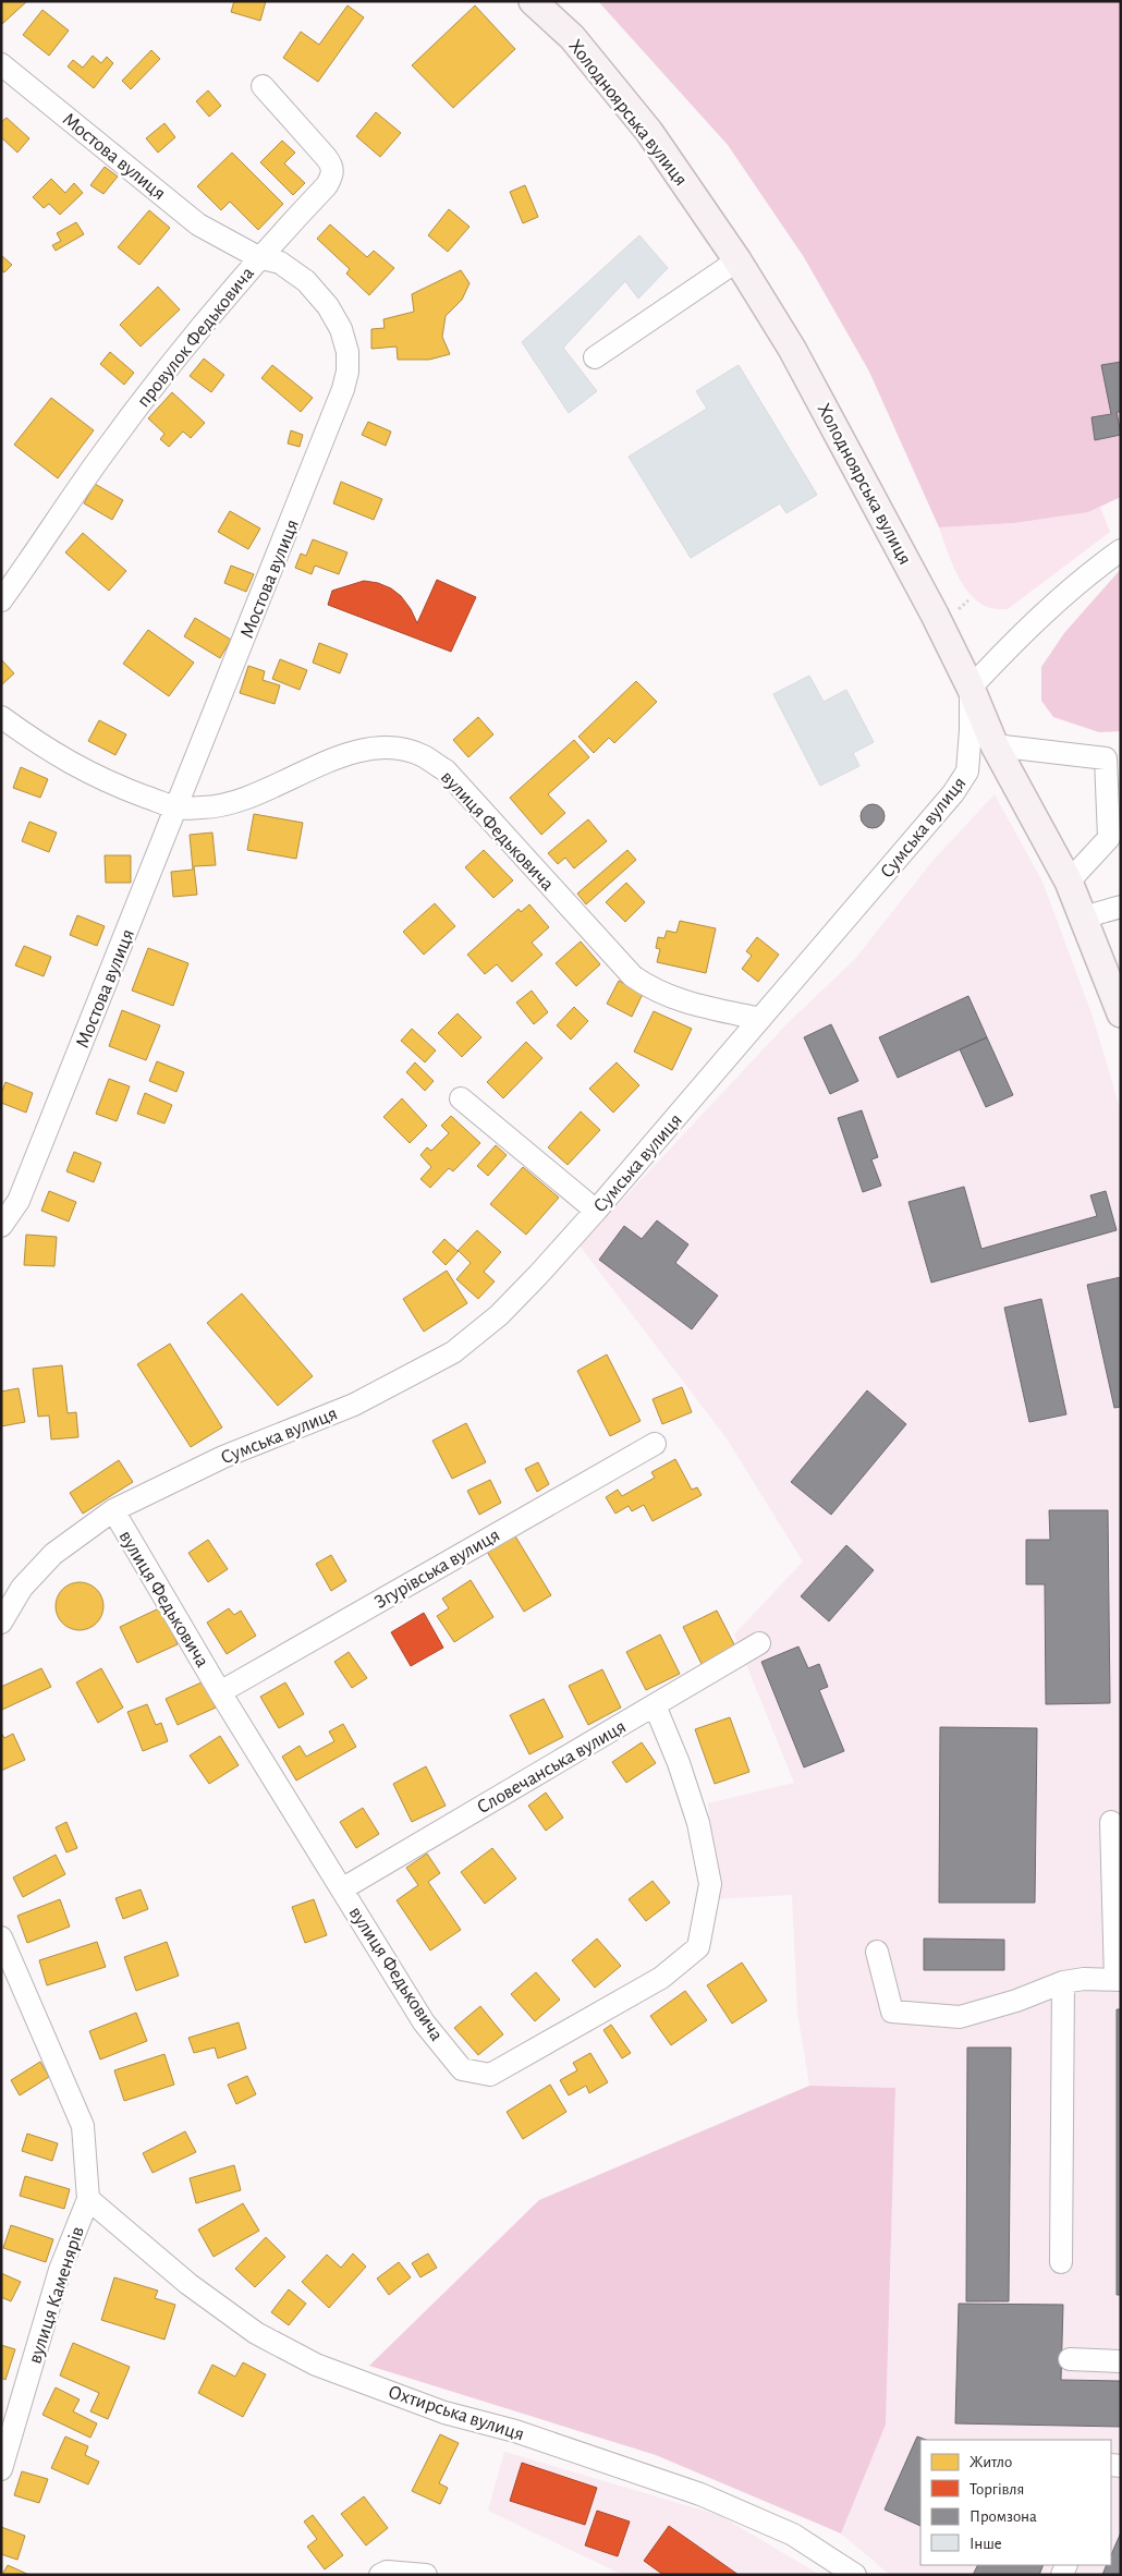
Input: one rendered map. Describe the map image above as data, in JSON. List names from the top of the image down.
{
  "streets": {
    "main road": ["Холодноярська вулиця"],
    "street": [
      "Мостова вулиця",
      "провулок Федьковича",
      "Сумська вулиця",
      "вулиця Федьковича",
      "Згурівська вулиця",
      "Словечанська вулиця",
      "вулиця Каменярів",
      "Охтирська вулиця"
    ]
  },
  "crossings": [
    ["Холодноярська вулиця", "Сумська вулиця"],
    ["Мостова вулиця", "провулок Федьковича"],
    ["Мостова вулиця", "вулиця Федьковича"],
    ["Сумська вулиця", "вулиця Федьковича"],
    ["вулиця Федьковича", "Згурівська вулиця"],
    ["вулиця Федьковича", "Словечанська вулиця"],
    ["вулиця Каменярів", "Охтирська вулиця"]
  ],
  "legend": [
    "Житло",
    "Торгівля",
    "Промзона",
    "Інше"
  ]
}
